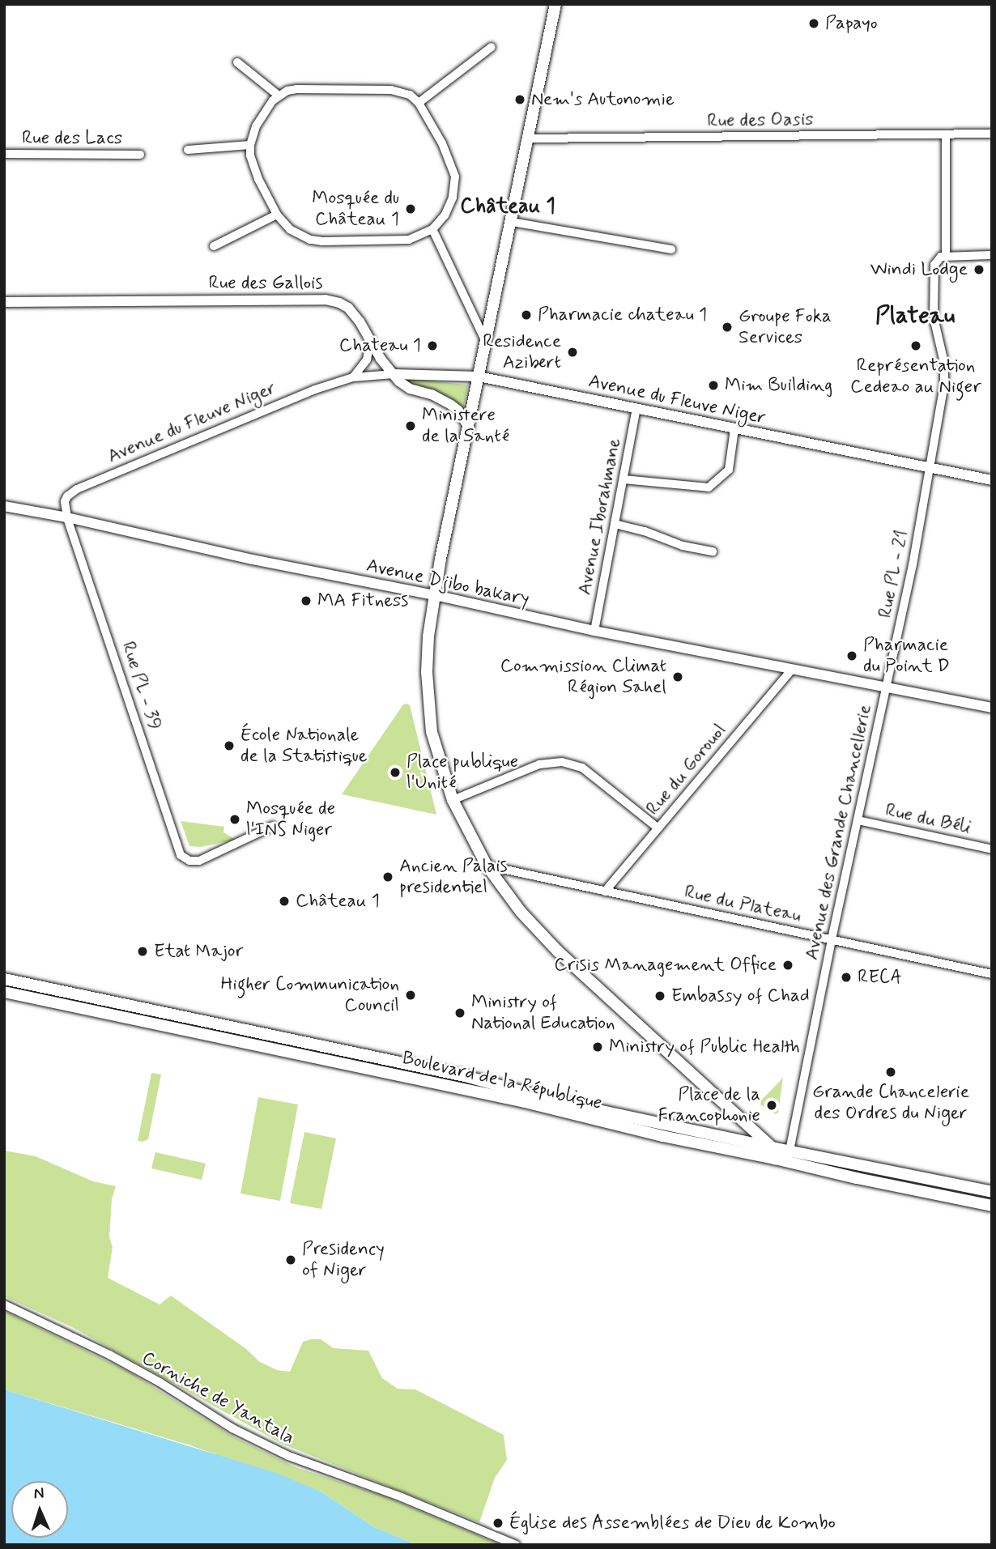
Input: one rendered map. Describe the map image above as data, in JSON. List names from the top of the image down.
{
  "streets": {
    "main road": ["Boulevard de la République"],
    "street": [
      "Rue des Oasis",
      "Rue des Lacs",
      "Rue des Gallois",
      "Avenue du Fleuve Niger",
      "Avenue Iborahmane",
      "Rue PL - 21",
      "Avenue Djibo bakary",
      "Rue PL - 39",
      "Rue du Gorouol",
      "Rue du Béli",
      "Avenue des Grande Chancellerie",
      "Rue du Plateau",
      "Corniche de Yantala"
    ]
  },
  "crossings": [
    ["Rue des Gallois", "Avenue du Fleuve Niger"],
    ["Avenue du Fleuve Niger", "Avenue Iborahmane"],
    ["Avenue du Fleuve Niger", "Rue PL - 21"],
    ["Avenue du Fleuve Niger", "Avenue Djibo bakary"],
    ["Avenue du Fleuve Niger", "Rue PL - 39"],
    ["Avenue Iborahmane", "Avenue Djibo bakary"],
    ["Rue PL - 21", "Avenue Djibo bakary"],
    ["Rue PL - 21", "Avenue des Grande Chancellerie"],
    ["Avenue Djibo bakary", "Rue PL - 39"],
    ["Avenue Djibo bakary", "Rue du Gorouol"],
    ["Avenue Djibo bakary", "Avenue des Grande Chancellerie"],
    ["Rue du Gorouol", "Rue du Plateau"],
    ["Rue du Béli", "Avenue des Grande Chancellerie"],
    ["Avenue des Grande Chancellerie", "Rue du Plateau"],
    ["Avenue des Grande Chancellerie", "Boulevard de la République"]
  ],
  "districts": ["Château 1", "Plateau"],
  "places": [
    "Papayo",
    "Nem's Autonomie",
    "Mosquée du Château 1",
    "Windi Lodge",
    "Pharmacie chateau 1",
    "Groupe Foka Services",
    "Chateau 1",
    "Représentation Cedeao au Niger",
    "Residence Azibert",
    "Mim Building",
    "Ministere de la Santé",
    "MA Fitness",
    "Pharmacie du Point D",
    "Commission Climat Région Sahel",
    "École Nationale de la Statistique",
    "Place publique l'Unité",
    "Mosquée de l'INS Niger",
    "Ancien Palais presidentiel",
    "Château 1",
    "Etat Major",
    "Crisis Management Office",
    "RECA",
    "Higher Communication Council",
    "Embassy of Chad",
    "Ministry of National Education",
    "Ministry of Public Health",
    "Grande Chancelerie des Ordres du Niger",
    "Place de la Francophonie",
    "Presidency of Niger",
    "Église des Assemblées de Dieu de Kombo"
  ],
  "north": "top"
}
